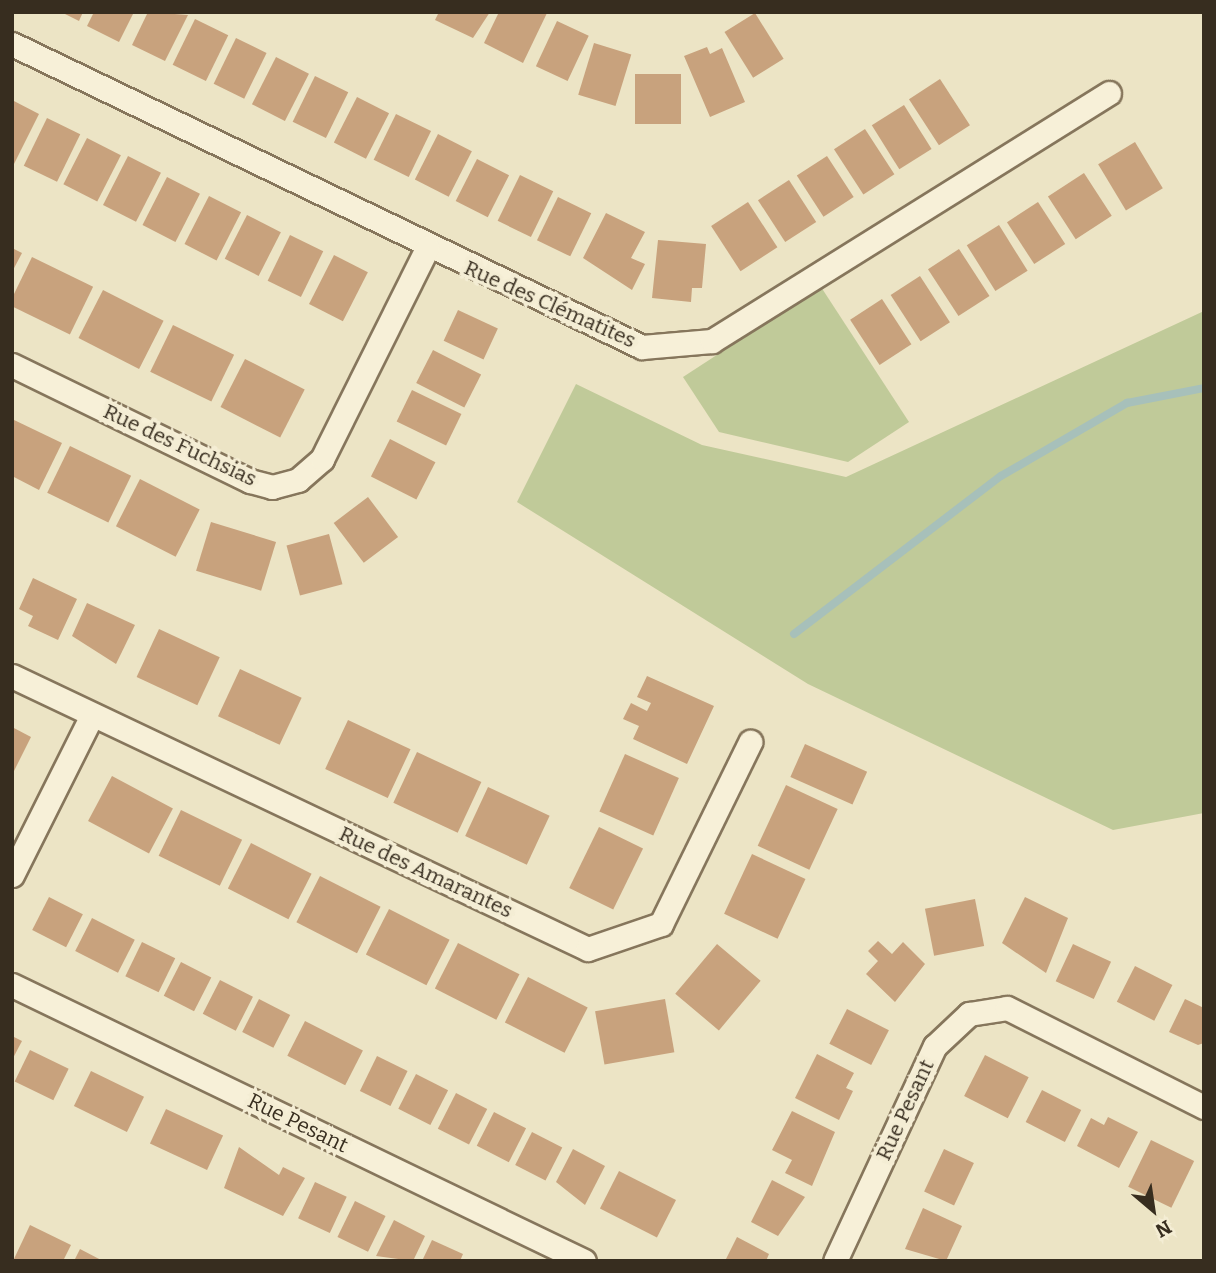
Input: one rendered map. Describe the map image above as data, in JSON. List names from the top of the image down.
{
  "streets": {
    "street": [
      "Rue des Clématites",
      "Rue des Fuchsias",
      "Rue des Amarantes",
      "Rue Pesant"
    ]
  },
  "crossings": [
    ["Rue des Clématites", "Rue des Fuchsias"]
  ],
  "north": "bottom right"
}
